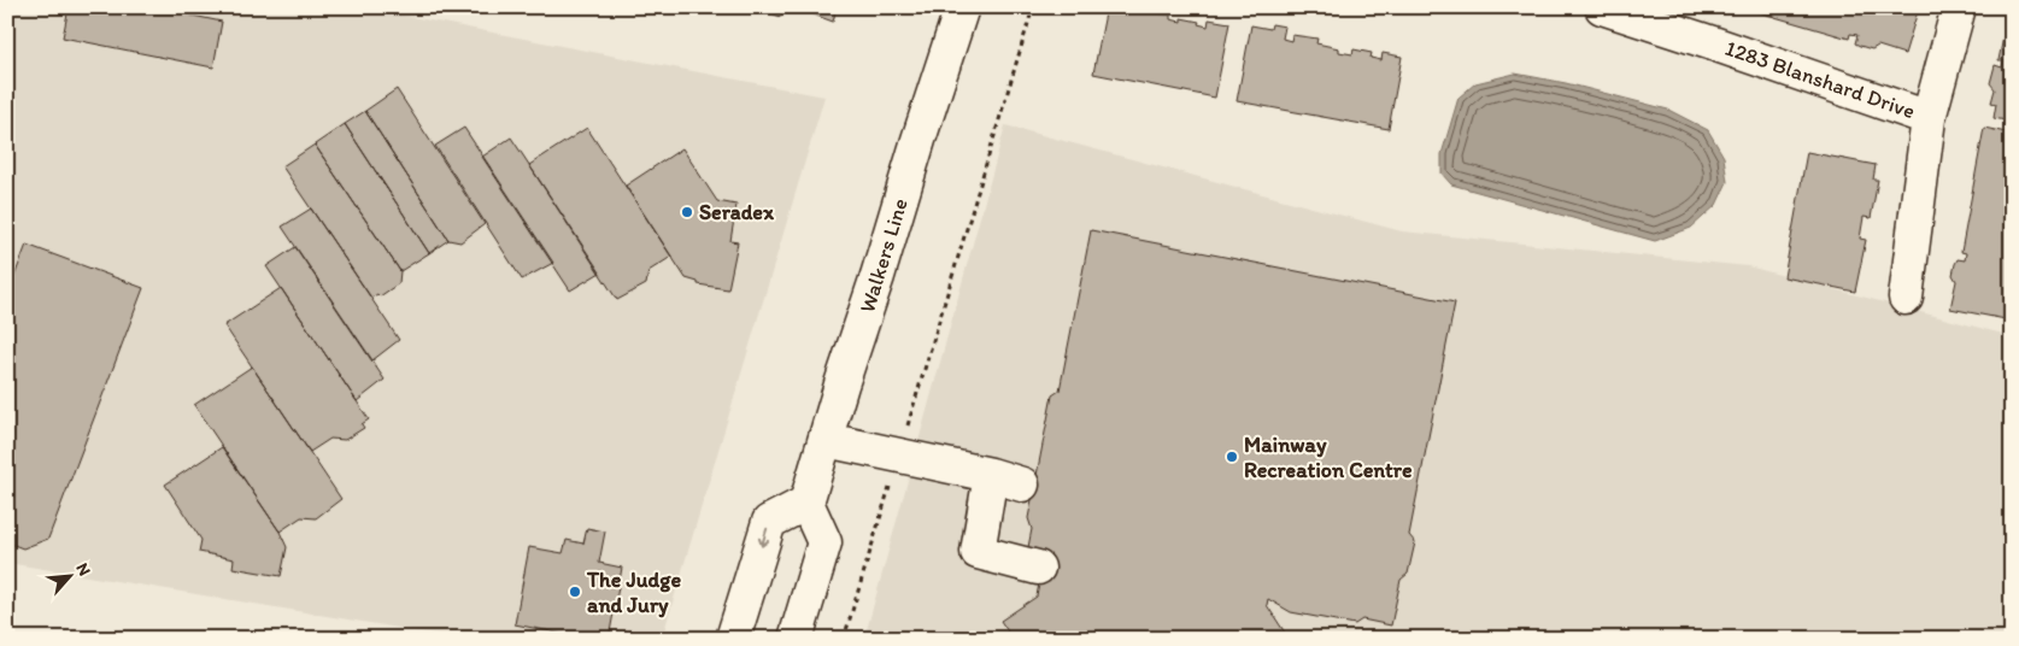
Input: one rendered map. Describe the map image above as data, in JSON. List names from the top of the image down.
{
  "streets": {
    "main road": ["1283 Blanshard Drive", "Walkers Line"]
  },
  "places": ["Seradex", "Mainway Recreation Centre", "The Judge and Jury"],
  "north": "top right"
}
